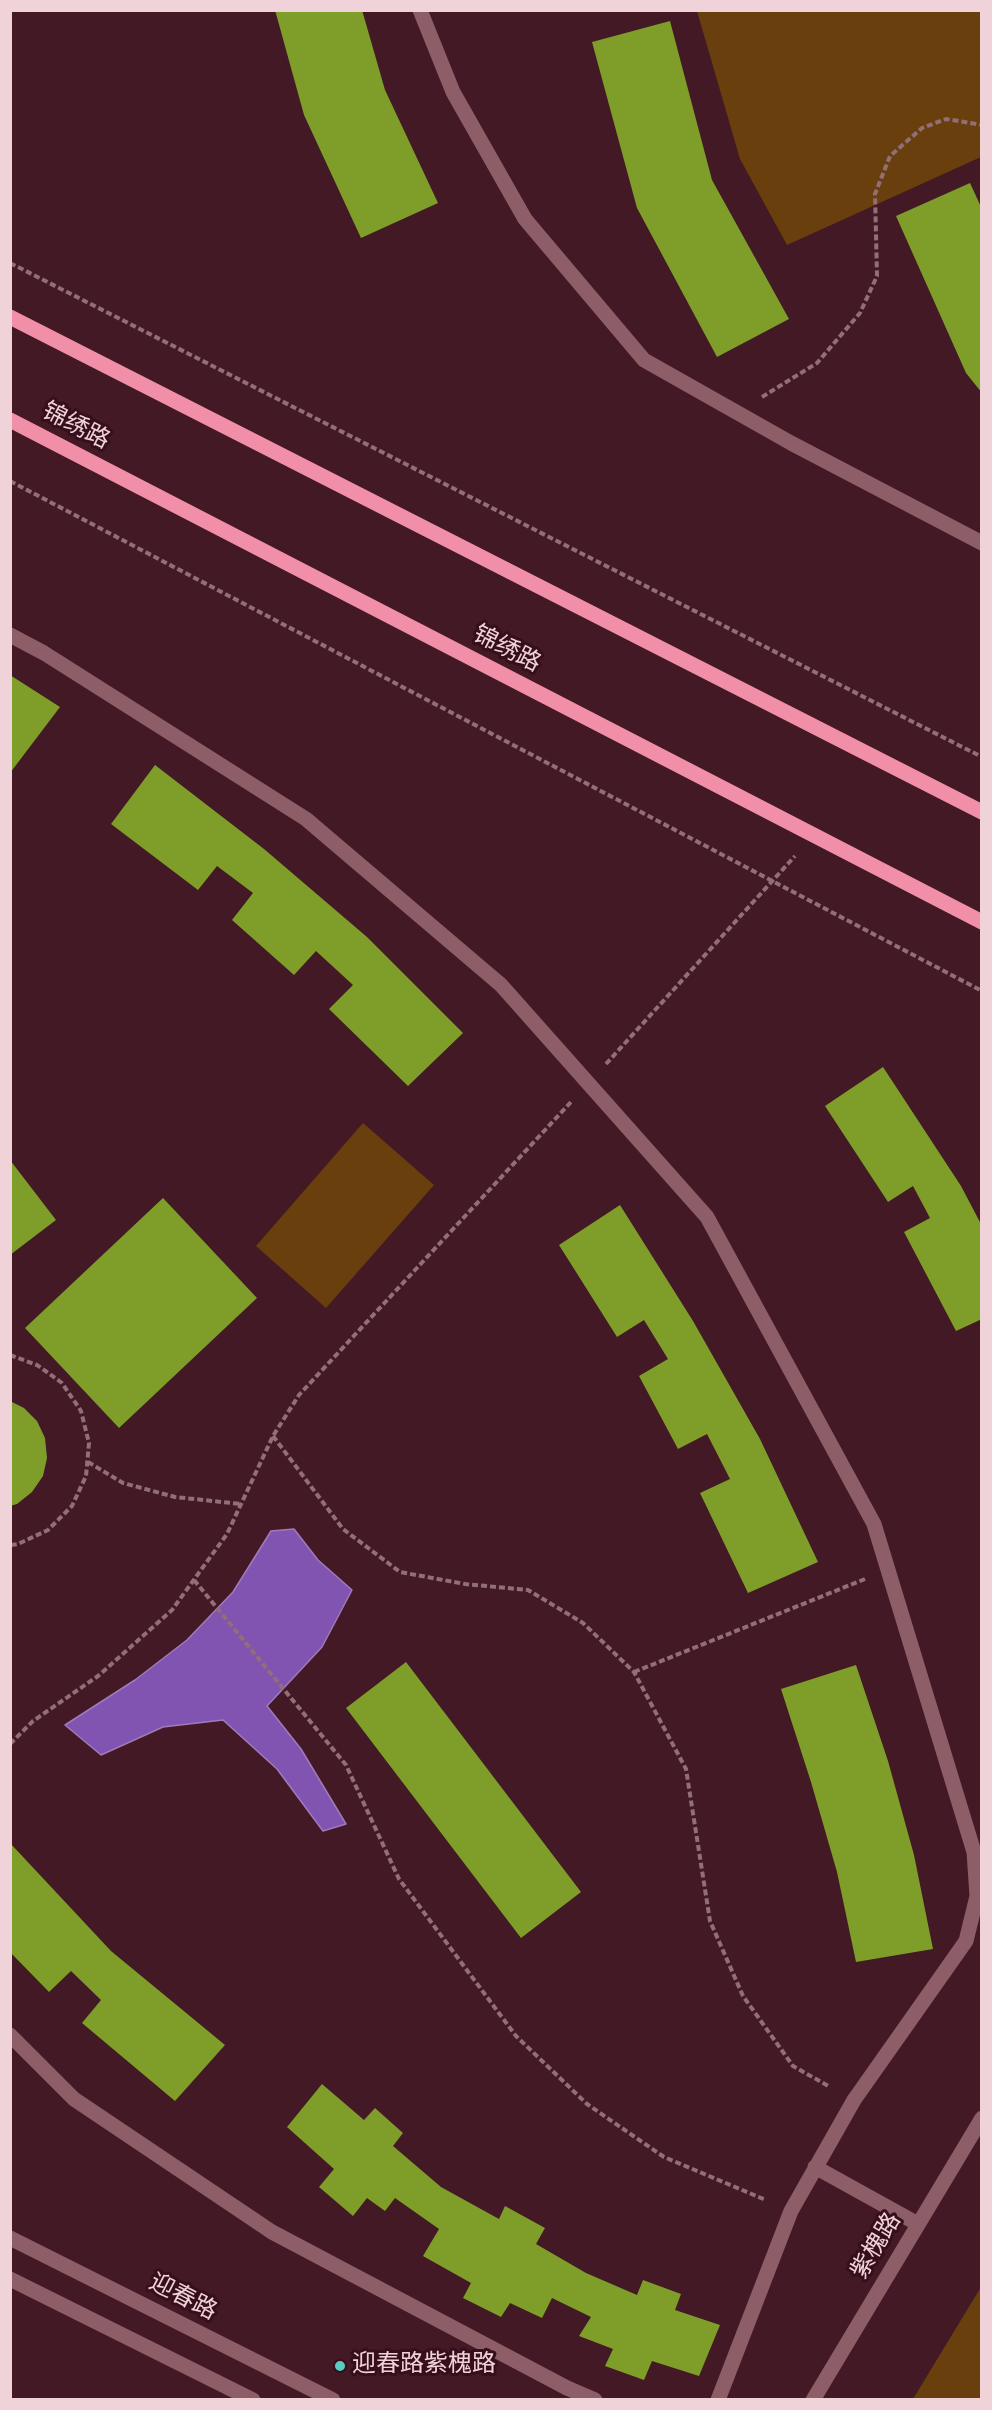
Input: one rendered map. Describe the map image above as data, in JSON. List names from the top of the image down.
{
  "streets": {
    "main road": ["锦绣路"],
    "street": ["紫槐路", "迎春路"]
  },
  "places": ["迎春路紫槐路"]
}
